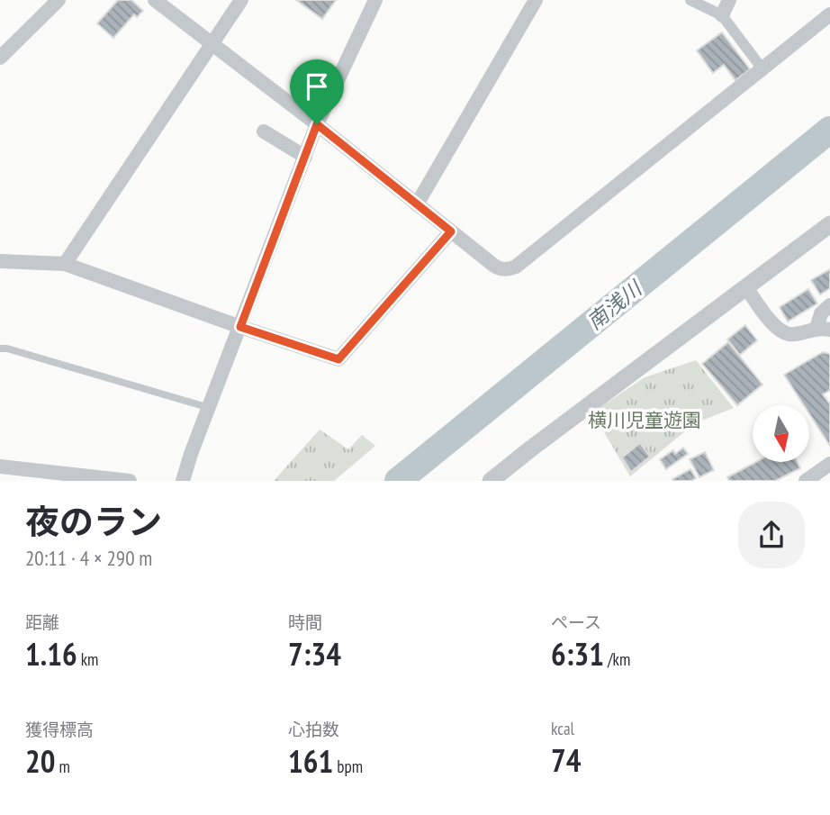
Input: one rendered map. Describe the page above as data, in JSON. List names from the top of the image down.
{
  "water": ["南浅川"],
  "parks": ["横川児童遊園"],
  "north": "bottom",
  "page": {
    "heading": ["夜のラン", "20:11 · 4 × 290 m"],
    "stats": [
      ["距離", "1.16 km"],
      ["時間", "7:34"],
      ["ペース", "6:31 /km"],
      ["獲得標高", "20 m"],
      ["心拍数", "161 bpm"],
      ["kcal", "74"]
    ]
  }
}
